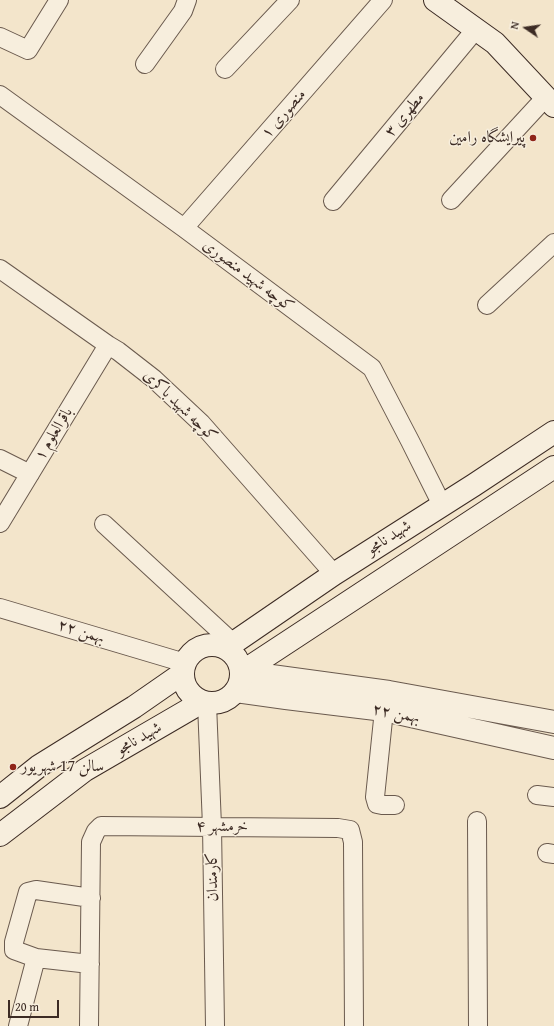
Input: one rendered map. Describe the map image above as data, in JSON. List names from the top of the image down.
{
  "streets": {
    "main road": ["شهید نامجو", "۲۲ بهمن"],
    "street": [
      "منصوری ۱",
      "مطهری ۳",
      "کوچه شهید منصوری",
      "کوچه شهید باکری",
      "باقرالعلوم ۱",
      "خرمشهر ۴",
      "کارمندان"
    ]
  },
  "crossings": [
    ["منصوری ۱", "کوچه شهید منصوری"],
    ["کوچه شهید منصوری", "شهید نامجو"],
    ["کوچه شهید باکری", "باقرالعلوم ۱"],
    ["کوچه شهید باکری", "شهید نامجو"],
    ["شهید نامجو", "۲۲ بهمن"],
    ["شهید نامجو", "کارمندان"],
    ["۲۲ بهمن", "کارمندان"],
    ["خرمشهر ۴", "کارمندان"]
  ],
  "places": ["پیرایشگاه ‌رامین", "سالن 17 شهریور"],
  "scale_bar": "20 m",
  "north": "left"
}
